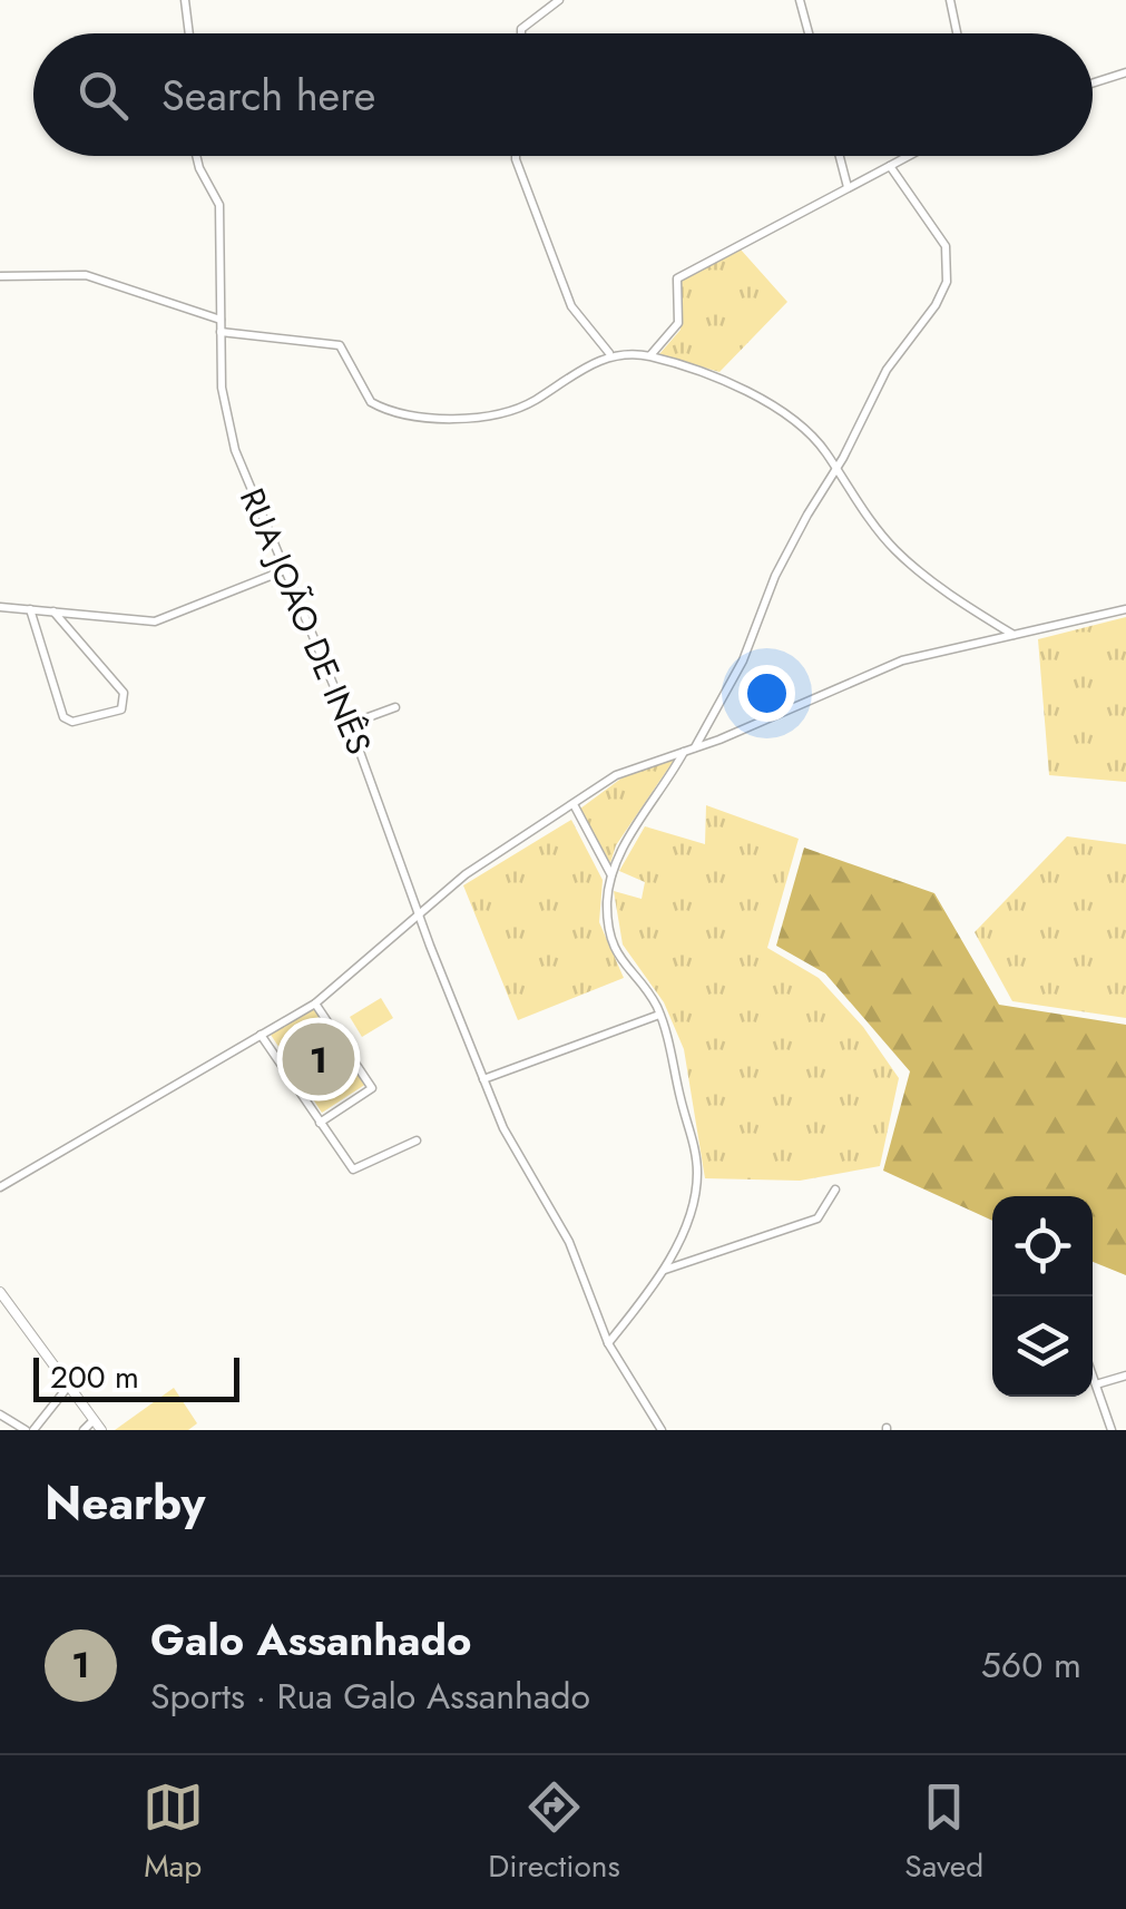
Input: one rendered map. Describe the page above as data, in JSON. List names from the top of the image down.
{
  "streets": {
    "street": ["RUA JOÃO DE INÊS"]
  },
  "scale_bar": "200 m",
  "page": {
    "search": "Search here",
    "pins": "1",
    "scale": "200 m",
    "heading": "Nearby",
    "list": [
      {
        "mark": "1",
        "name": "Galo Assanhado",
        "note": "Sports · Rua Galo Assanhado",
        "value": "560 m"
      }
    ],
    "nav": ["Map", "Directions", "Saved"]
  }
}
